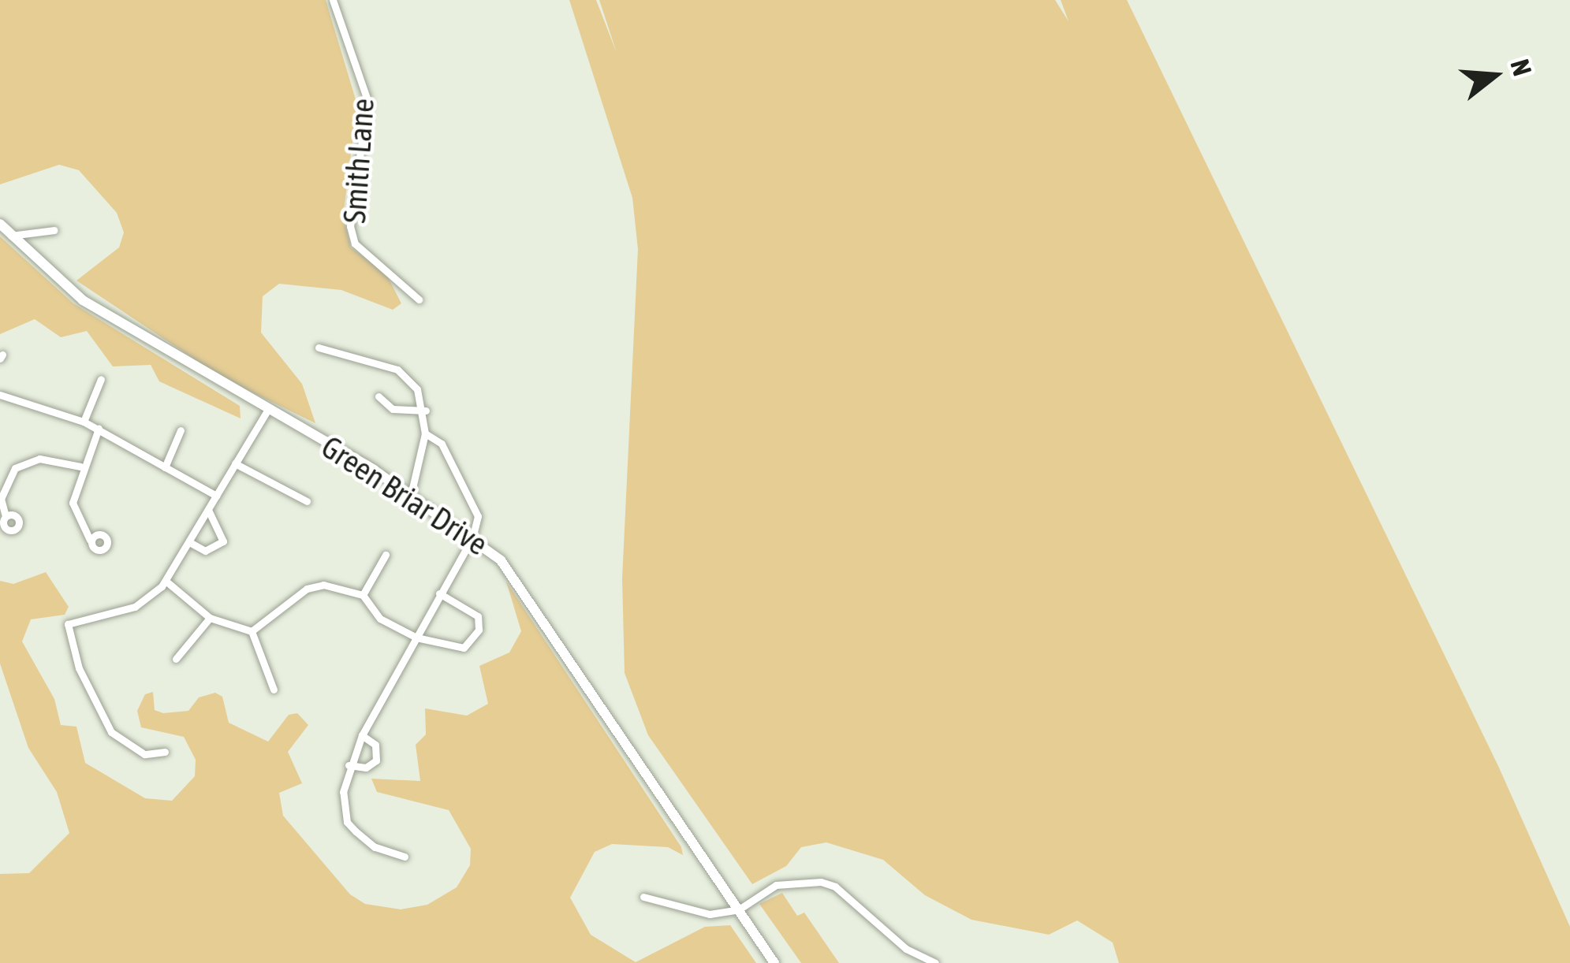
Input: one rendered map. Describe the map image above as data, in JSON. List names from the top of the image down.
{
  "streets": {
    "street": ["Smith Lane", "Green Briar Drive"]
  },
  "north": "right"
}
